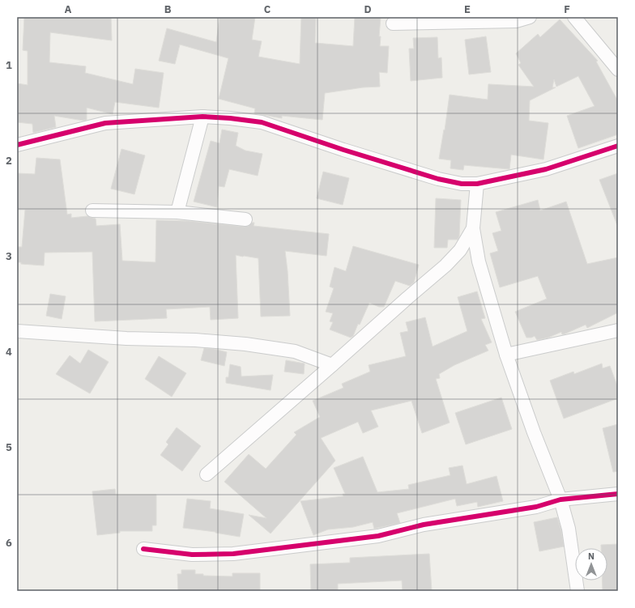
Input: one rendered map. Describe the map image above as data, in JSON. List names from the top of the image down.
{
  "north": "top",
  "grid": {
    "columns": [
      "A",
      "B",
      "C",
      "D",
      "E",
      "F"
    ],
    "rows": [
      "1",
      "2",
      "3",
      "4",
      "5",
      "6"
    ]
  }
}
